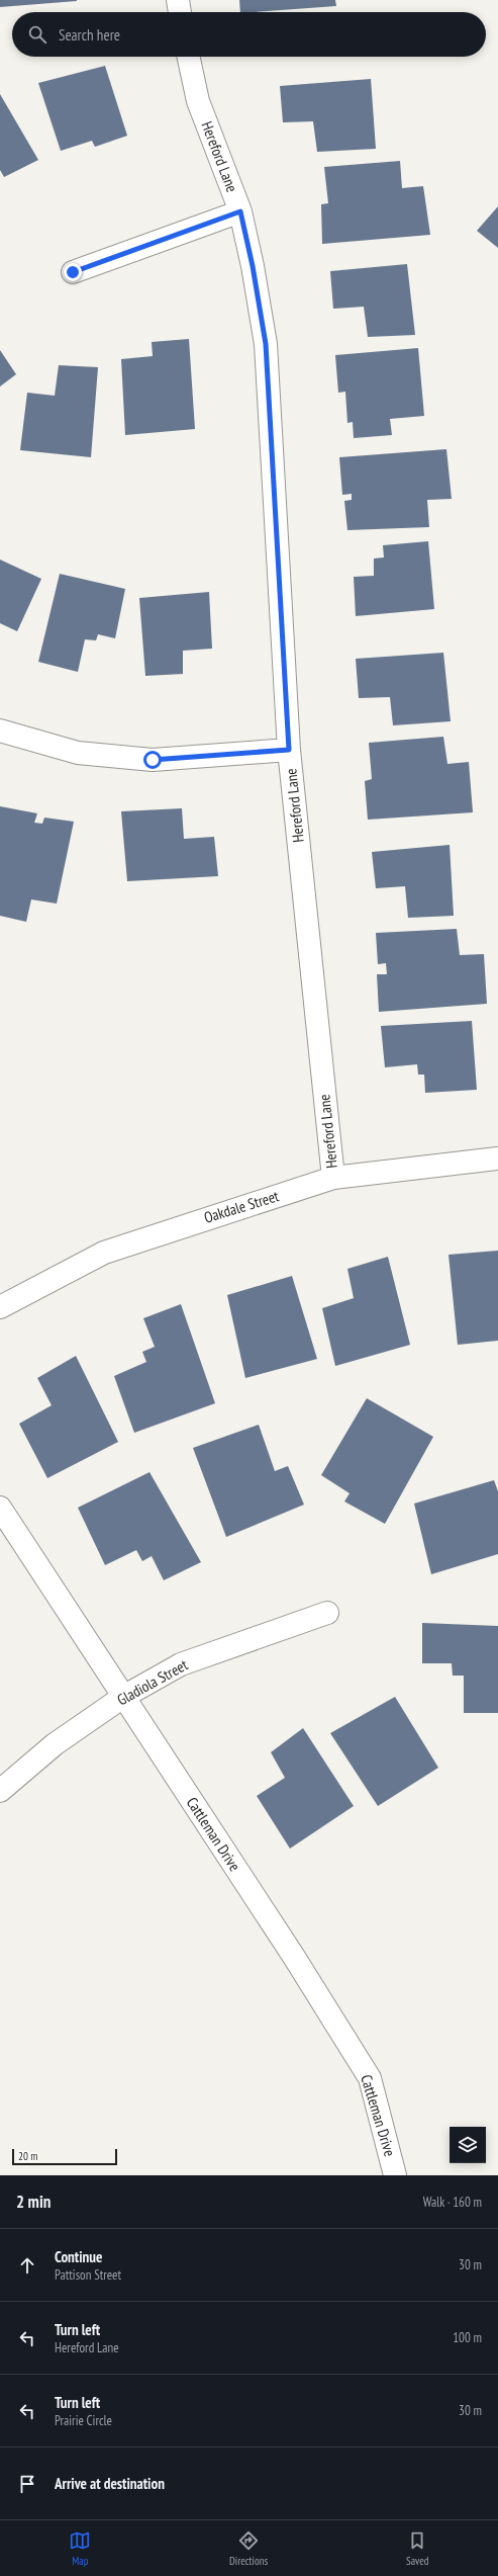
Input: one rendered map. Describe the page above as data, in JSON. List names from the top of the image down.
{
  "streets": {
    "street": [
      "Hereford Lane",
      "Oakdale Street",
      "Gladiola Street",
      "Cattleman Drive"
    ]
  },
  "crossings": [
    ["Hereford Lane", "Oakdale Street"],
    ["Gladiola Street", "Cattleman Drive"]
  ],
  "scale_bar": "20 m",
  "page": {
    "search": "Search here",
    "scale": "20 m",
    "heading": ["2 min", "Walk · 160 m"],
    "list": [
      ["Continue", "Pattison Street", "30 m"],
      ["Turn left", "Hereford Lane", "100 m"],
      ["Turn left", "Prairie Circle", "30 m"],
      "Arrive at destination"
    ],
    "nav": ["Map", "Directions", "Saved"]
  }
}
